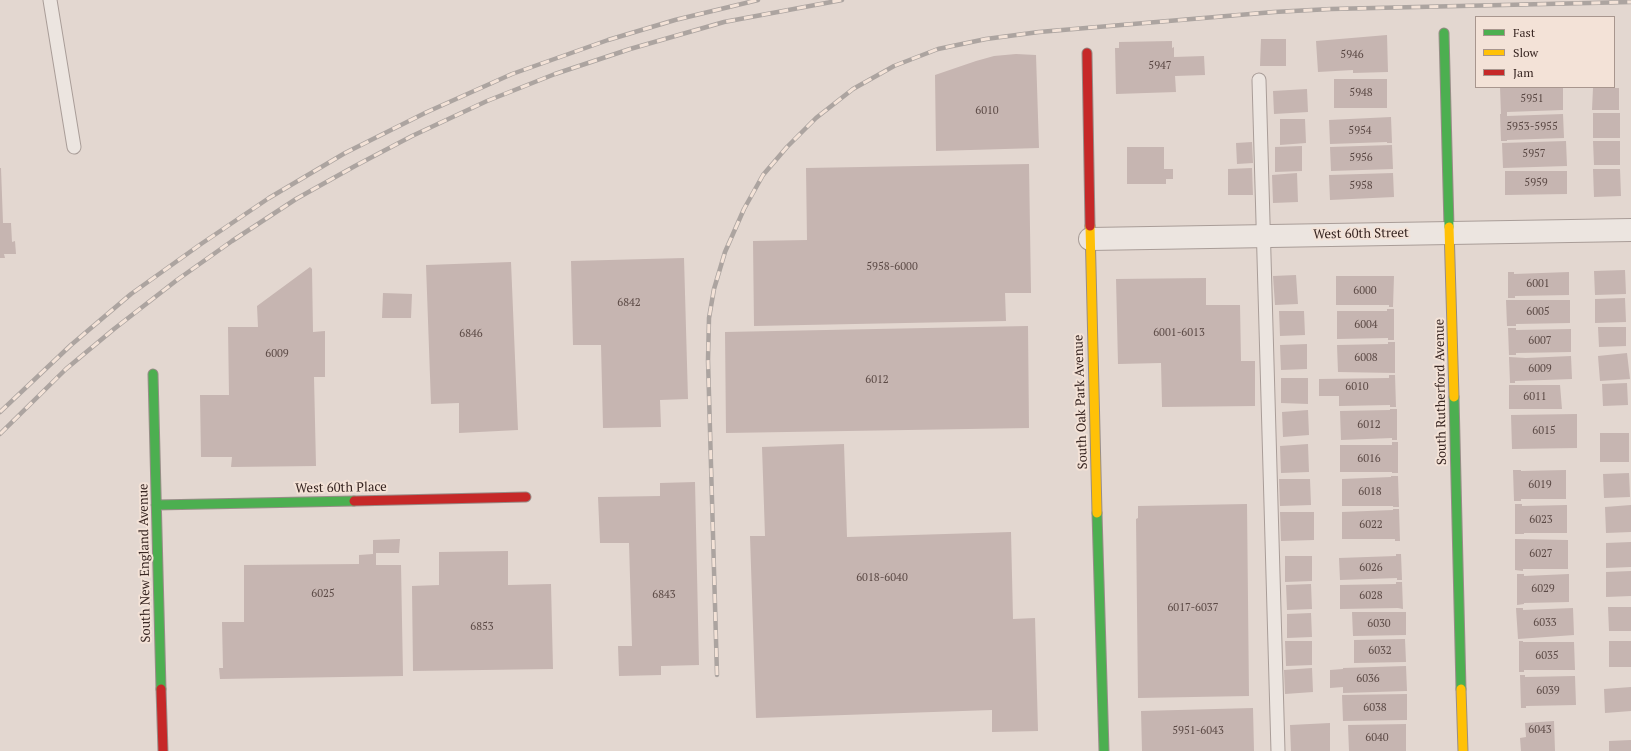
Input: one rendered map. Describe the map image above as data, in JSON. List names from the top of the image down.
{
  "streets": {
    "street": [
      "West 60th Street",
      "South Rutherford Avenue",
      "South Oak Park Avenue",
      "West 60th Place",
      "South New England Avenue"
    ]
  },
  "crossings": [
    ["West 60th Street", "South Rutherford Avenue"],
    ["West 60th Street", "South Oak Park Avenue"],
    ["West 60th Place", "South New England Avenue"]
  ],
  "house_numbers": [
    "5946",
    "5947",
    "5948",
    "5951",
    "6010",
    "5953-5955",
    "5954",
    "5957",
    "5956",
    "5959",
    "5958",
    "5958-6000",
    "6001",
    "6000",
    "6842",
    "6005",
    "6004",
    "6001-6013",
    "6846",
    "6007",
    "6009",
    "6008",
    "6009",
    "6012",
    "6010",
    "6011",
    "6012",
    "6015",
    "6016",
    "6019",
    "6018",
    "6023",
    "6022",
    "6027",
    "6026",
    "6018-6040",
    "6029",
    "6025",
    "6843",
    "6028",
    "6017-6037",
    "6033",
    "6030",
    "6853",
    "6032",
    "6035",
    "6036",
    "6039",
    "6038",
    "6043",
    "5951-6043",
    "6040"
  ],
  "legend": ["Fast", "Slow", "Jam"]
}
